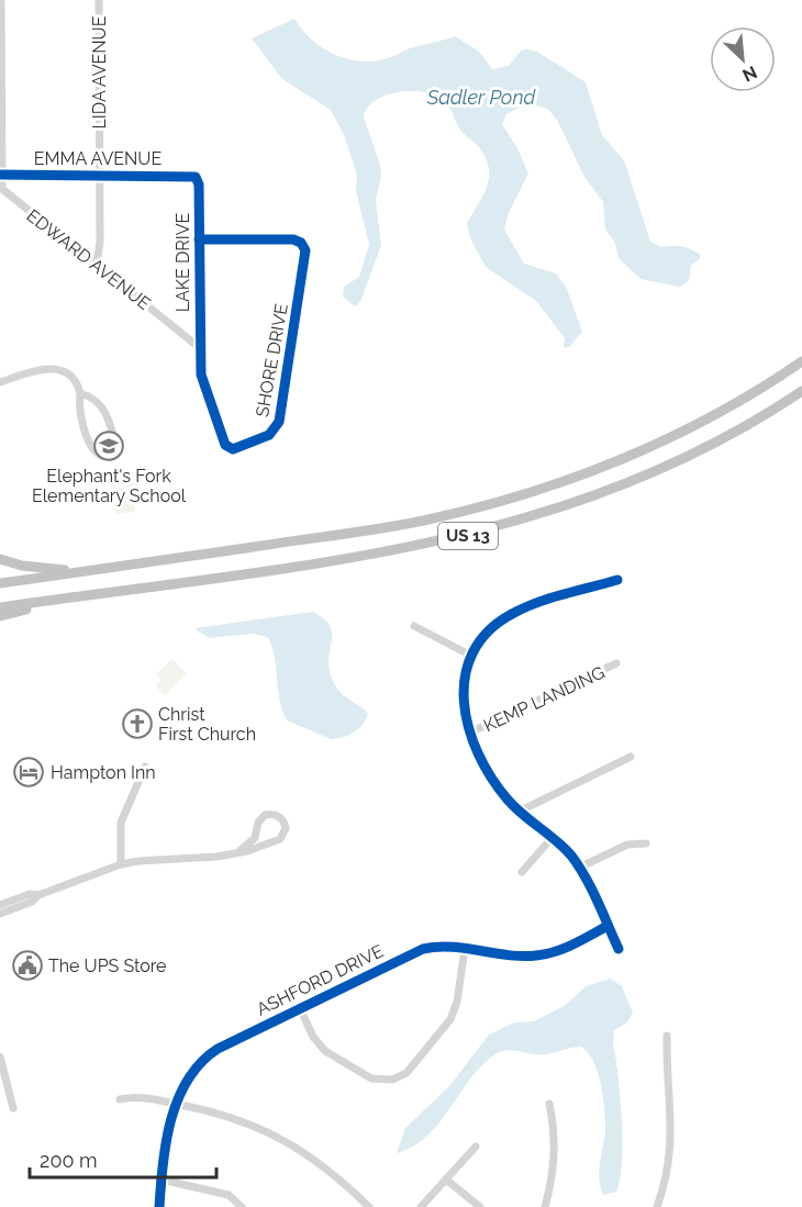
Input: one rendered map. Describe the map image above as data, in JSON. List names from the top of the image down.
{
  "streets": {
    "highway": ["US 13"],
    "street": [
      "LIDA AVENUE",
      "EMMA AVENUE",
      "EDWARD AVENUE",
      "LAKE DRIVE",
      "SHORE DRIVE",
      "KEMP LANDING",
      "ASHFORD DRIVE"
    ]
  },
  "crossings": [
    ["LIDA AVENUE", "EMMA AVENUE"],
    ["LIDA AVENUE", "EDWARD AVENUE"],
    ["EMMA AVENUE", "EDWARD AVENUE"],
    ["EMMA AVENUE", "LAKE DRIVE"],
    ["EDWARD AVENUE", "LAKE DRIVE"],
    ["EDWARD AVENUE", "SHORE DRIVE"],
    ["LAKE DRIVE", "SHORE DRIVE"]
  ],
  "water": ["Sadler Pond"],
  "places": {
    "school or university": ["Elephant's Fork Elementary School"],
    "church": ["Christ First Church"],
    "hotel": ["Hampton Inn"],
    "public building": ["The UPS Store"]
  },
  "scale_bar": "200 m",
  "north": "bottom right"
}
